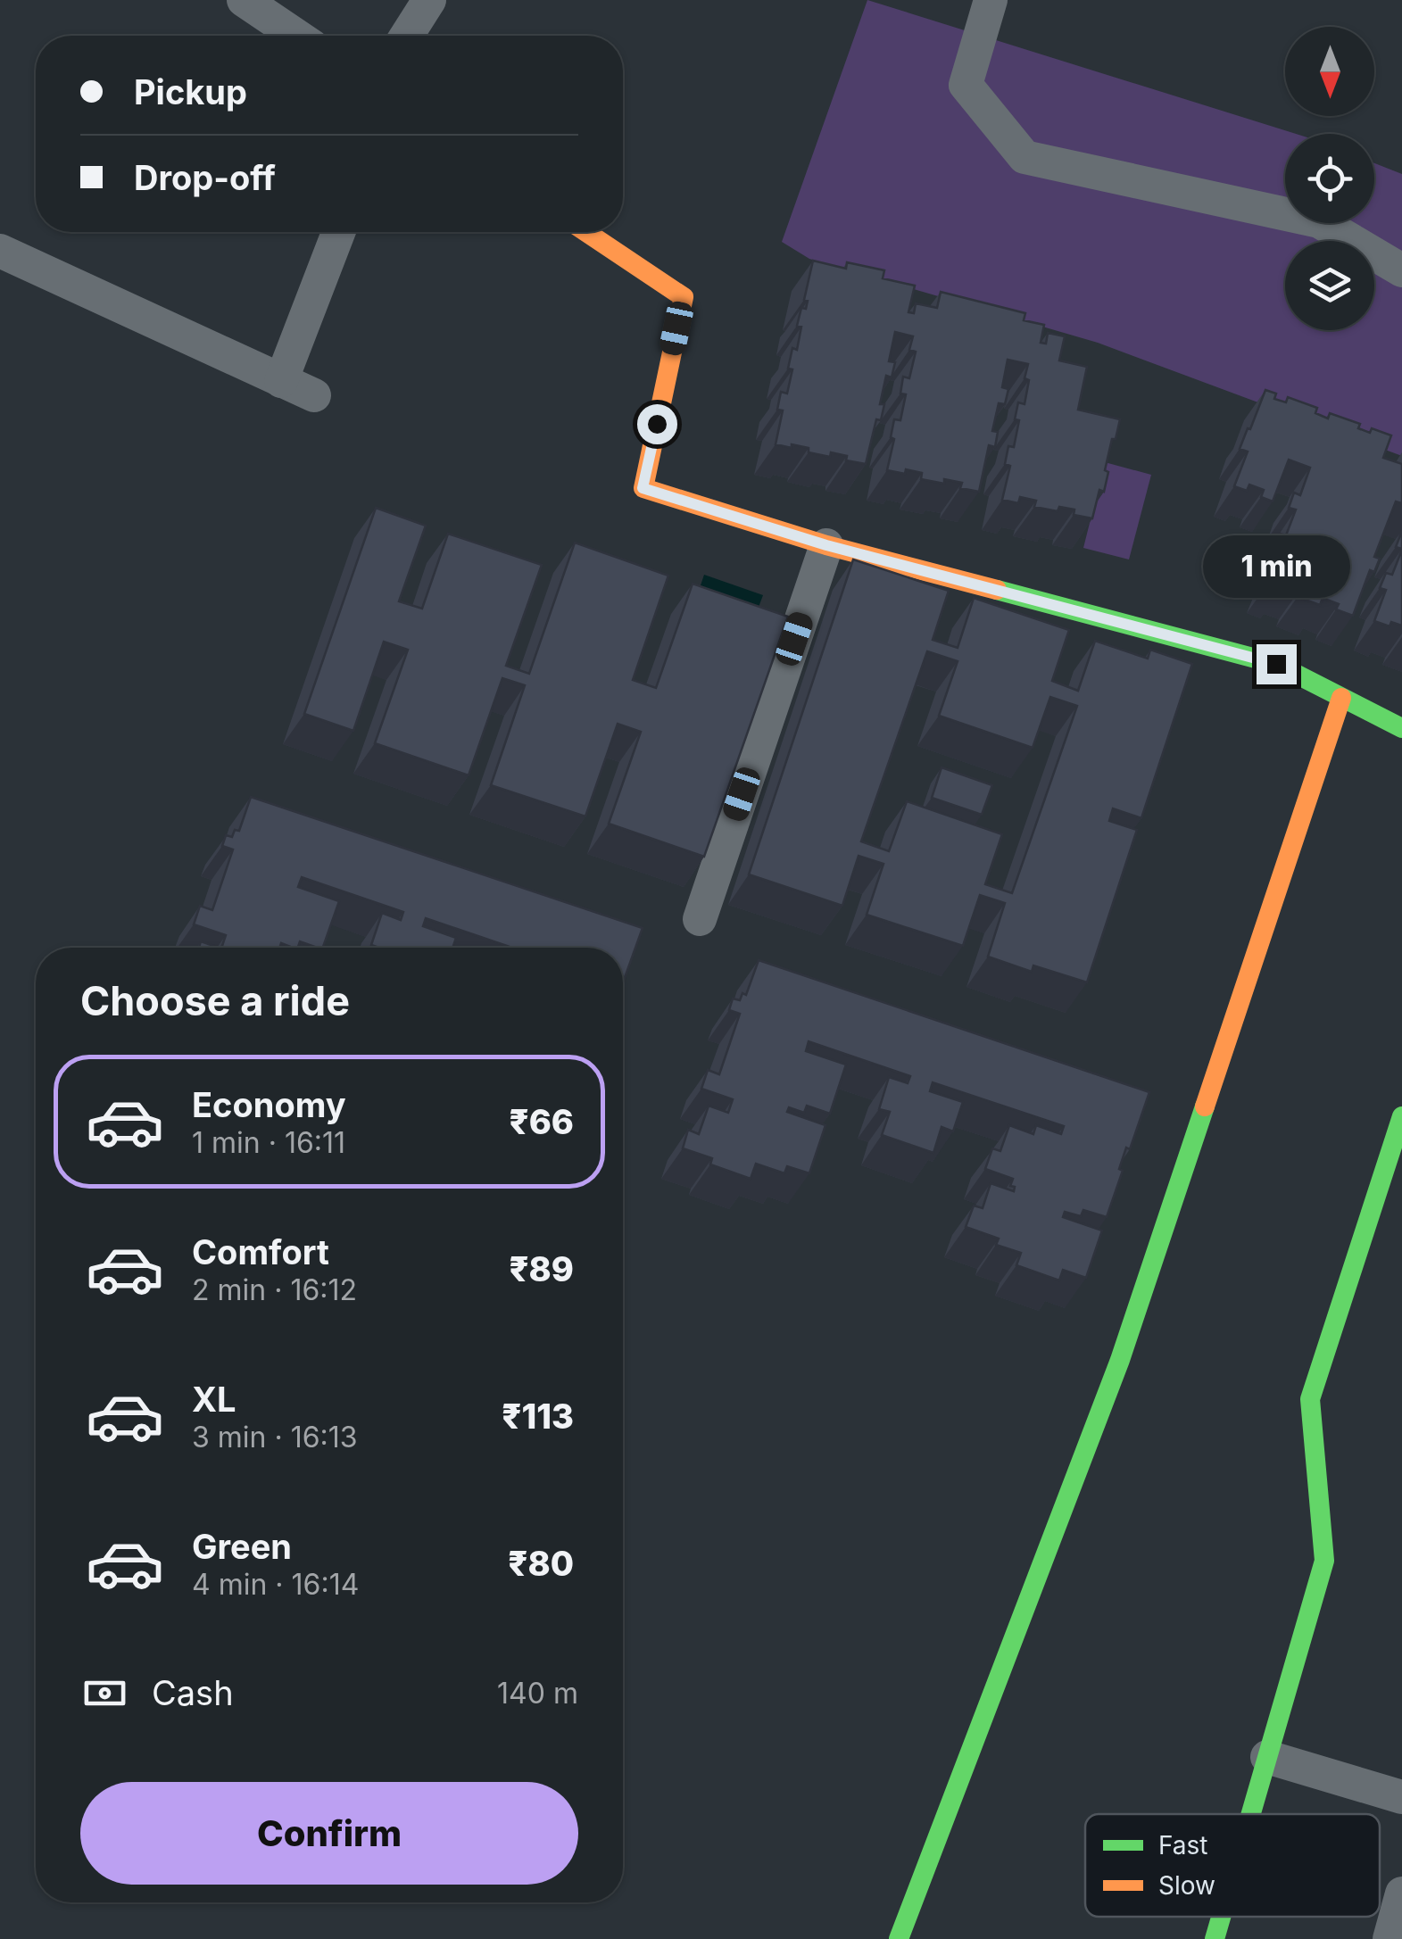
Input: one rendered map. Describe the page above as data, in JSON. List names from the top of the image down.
{
  "legend": ["Fast", "Slow"],
  "north": "bottom",
  "page": {
    "banner": ["Pickup", "Drop-off"],
    "bubble": "1 min",
    "heading": "Choose a ride",
    "list": [
      {
        "name": "Economy",
        "note": "1 min · 16:11",
        "value": "₹66"
      },
      {
        "name": "Comfort",
        "note": "2 min · 16:12",
        "value": "₹89"
      },
      {
        "name": "XL",
        "note": "3 min · 16:13",
        "value": "₹113"
      },
      {
        "name": "Green",
        "note": "4 min · 16:14",
        "value": "₹80"
      }
    ],
    "pay": ["Cash", "140 m"],
    "buttons": "Confirm"
  }
}
